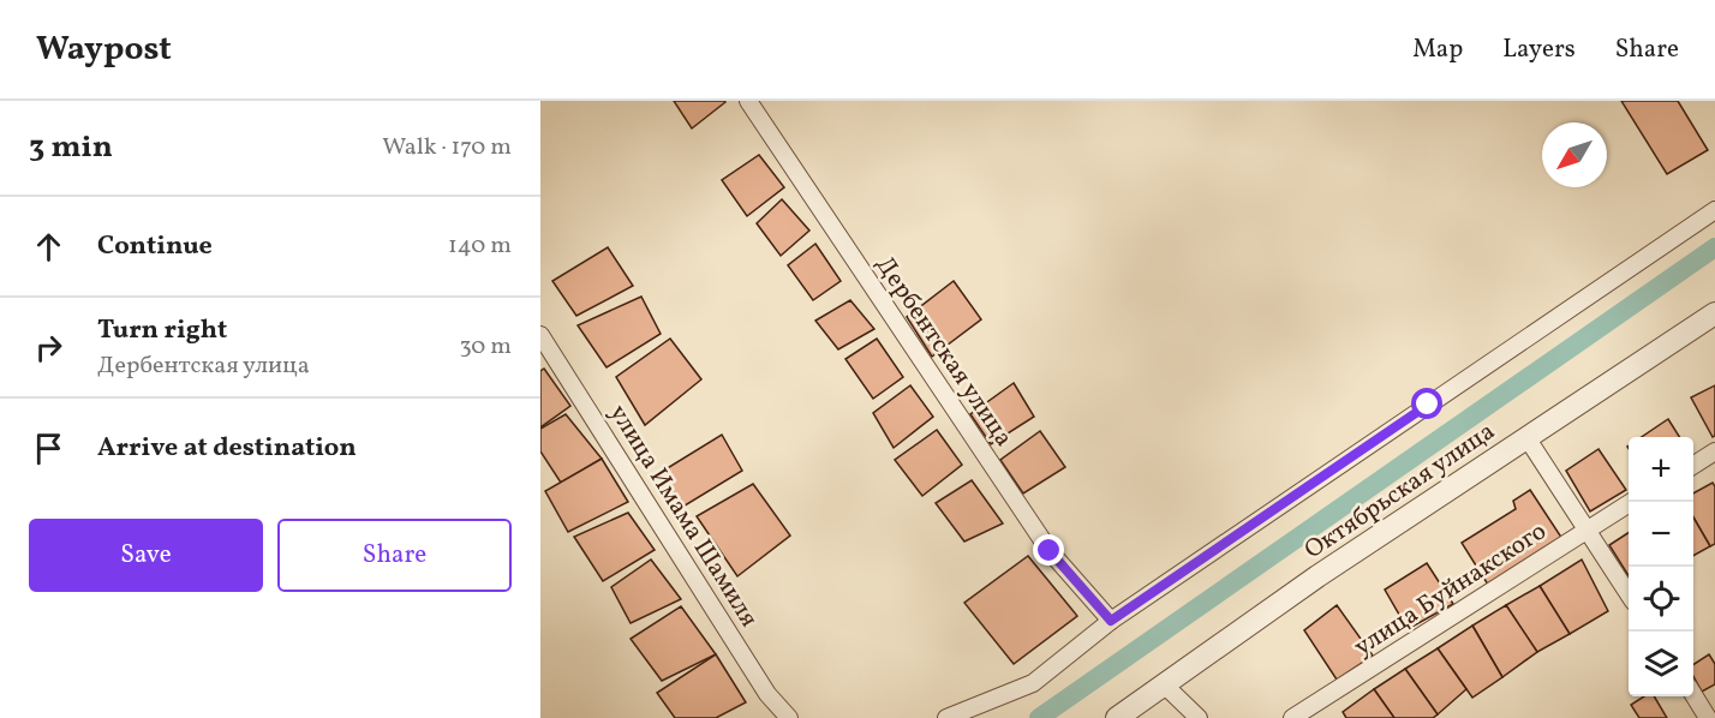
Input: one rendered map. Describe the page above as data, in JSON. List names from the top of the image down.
{
  "streets": {
    "street": [
      "Дербентская улица",
      "Октябрьская улица",
      "улица Имама Шамиля",
      "улица Буйнакского"
    ]
  },
  "north": "bottom left",
  "page": {
    "header": "Waypost",
    "nav": ["Map", "Layers", "Share"],
    "heading": ["3 min", "Walk · 170 m"],
    "list": [
      ["Continue", "140 m"],
      ["Turn right", "Дербентская улица", "30 m"],
      "Arrive at destination"
    ],
    "map_buttons": ["+", "−"],
    "buttons": ["Save", "Share"]
  }
}
